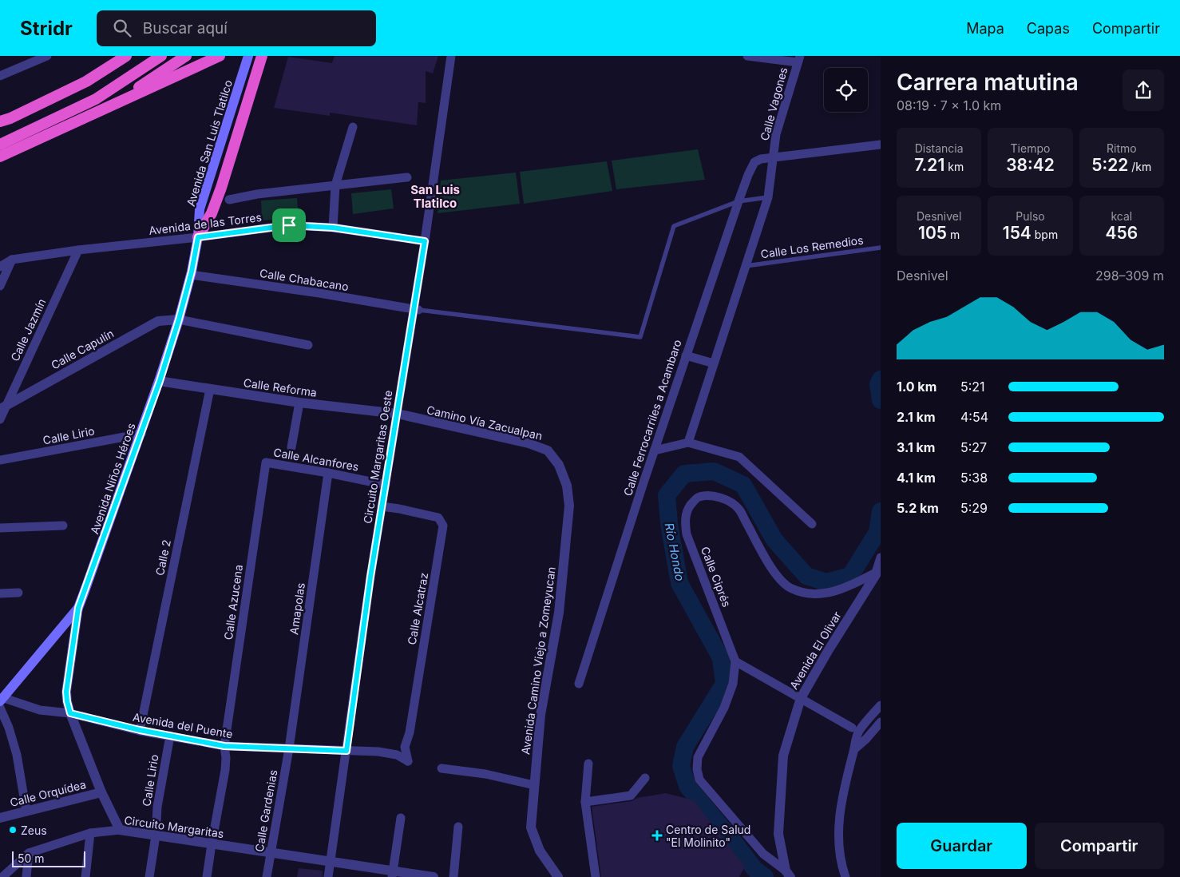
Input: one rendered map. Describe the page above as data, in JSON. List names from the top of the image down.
{
  "streets": {
    "main road": ["Avenida San Luis Tlatilco", "Avenida Niños Héroes"],
    "street": [
      "Calle Vagones",
      "Avenida de las Torres",
      "Calle Chabacano",
      "Calle Jazmín",
      "Calle Capulín",
      "Calle Reforma",
      "Calle Ferrocarriles a Acambaro",
      "Camino Vía Zacualpan",
      "Calle Lirio",
      "Circuito Margaritas Oeste",
      "Calle Alcanfores",
      "Calle 2",
      "Calle Ciprés",
      "Calle Azucena",
      "Amapolas",
      "Calle Alcatraz",
      "Avenida El Olivar",
      "Avenida Camino Viejo a Zomeyucan",
      "Avenida del Puente",
      "Calle Orquídea",
      "Calle Gardenias",
      "Circuito Margaritas"
    ],
    "lane": ["Calle Los Remedios"]
  },
  "crossings": [
    ["Calle Vagones", "Calle Ferrocarriles a Acambaro"],
    ["Avenida San Luis Tlatilco", "Avenida de las Torres"],
    ["Avenida San Luis Tlatilco", "Avenida Niños Héroes"],
    ["Avenida de las Torres", "Calle Jazmín"],
    ["Avenida de las Torres", "Circuito Margaritas Oeste"],
    ["Avenida de las Torres", "Avenida Niños Héroes"],
    ["Calle Chabacano", "Circuito Margaritas Oeste"],
    ["Calle Chabacano", "Avenida Niños Héroes"],
    ["Calle Jazmín", "Calle Capulín"],
    ["Calle Capulín", "Avenida Niños Héroes"],
    ["Calle Reforma", "Camino Vía Zacualpan"],
    ["Calle Reforma", "Circuito Margaritas Oeste"],
    ["Calle Reforma", "Avenida Niños Héroes"],
    ["Calle Reforma", "Calle 2"],
    ["Camino Vía Zacualpan", "Circuito Margaritas Oeste"],
    ["Camino Vía Zacualpan", "Avenida Camino Viejo a Zomeyucan"],
    ["Calle Lirio", "Avenida Niños Héroes"],
    ["Calle Lirio", "Avenida del Puente"],
    ["Calle Lirio", "Circuito Margaritas"],
    ["Circuito Margaritas Oeste", "Calle Alcanfores"],
    ["Circuito Margaritas Oeste", "Calle Alcatraz"],
    ["Circuito Margaritas Oeste", "Avenida del Puente"],
    ["Circuito Margaritas Oeste", "Circuito Margaritas"],
    ["Calle Alcanfores", "Calle Azucena"],
    ["Calle Alcanfores", "Amapolas"],
    ["Avenida Niños Héroes", "Avenida del Puente"],
    ["Calle 2", "Avenida del Puente"],
    ["Calle Ciprés", "Avenida El Olivar"],
    ["Calle Azucena", "Avenida del Puente"],
    ["Calle Azucena", "Circuito Margaritas"],
    ["Amapolas", "Avenida del Puente"],
    ["Amapolas", "Calle Gardenias"],
    ["Calle Alcatraz", "Avenida del Puente"],
    ["Avenida del Puente", "Calle Gardenias"],
    ["Calle Gardenias", "Circuito Margaritas"]
  ],
  "districts": ["San Luis Tlatilco"],
  "water": ["Río Hondo"],
  "places": {
    "other": ["Zeus"],
    "health": ["Centro de Salud \"El Molinito\""]
  },
  "scale_bar": "50 m",
  "page": {
    "header": "Stridr",
    "search": "Buscar aquí",
    "nav": ["Mapa", "Capas", "Compartir"],
    "heading": ["Carrera matutina", "08:19 · 7 × 1.0 km"],
    "stats": [
      ["Distancia", "7.21 km"],
      ["Tiempo", "38:42"],
      ["Ritmo", "5:22 /km"],
      ["Desnivel", "105 m"],
      ["Pulso", "154 bpm"],
      ["kcal", "456"]
    ],
    "chart": ["Desnivel", "298–309 m"],
    "list": [
      {
        "name": "1.0 km",
        "note": "5:21"
      },
      {
        "name": "2.1 km",
        "note": "4:54"
      },
      {
        "name": "3.1 km",
        "note": "5:27"
      },
      {
        "name": "4.1 km",
        "note": "5:38"
      },
      {
        "name": "5.2 km",
        "note": "5:29"
      }
    ],
    "buttons": ["Guardar", "Compartir"],
    "scale": "50 m"
  }
}
